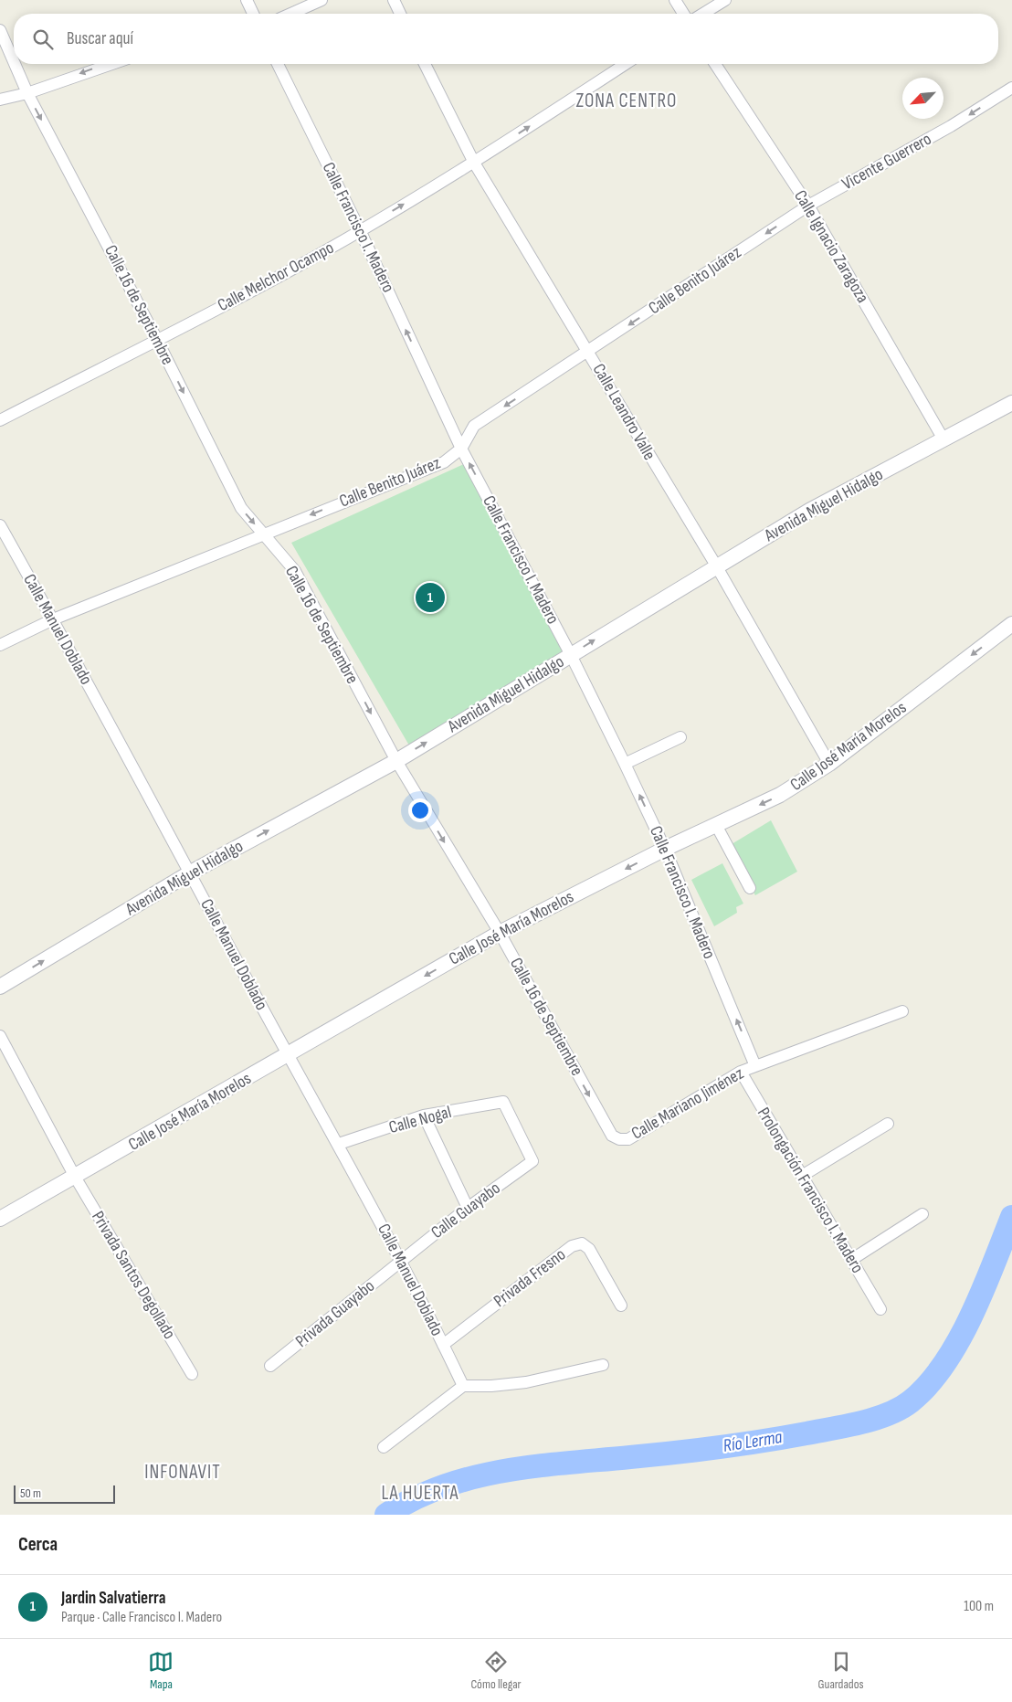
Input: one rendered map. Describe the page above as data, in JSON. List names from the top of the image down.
{
  "streets": {
    "street": [
      "Vicente Guerrero",
      "Calle Francisco I. Madero",
      "Calle Ignacio Zaragoza",
      "Calle Melchor Ocampo",
      "Calle Benito Juárez",
      "Calle 16 de Septiembre",
      "Calle Leandro Valle",
      "Avenida Miguel Hidalgo",
      "Calle Manuel Doblado",
      "Calle José María Morelos",
      "Calle Mariano Jiménez",
      "Calle Nogal",
      "Prolongación Francisco I. Madero",
      "Calle Guayabo",
      "Privada Santos Degollado",
      "Privada Fresno",
      "Privada Guayabo"
    ]
  },
  "crossings": [
    ["Vicente Guerrero", "Calle Ignacio Zaragoza"],
    ["Vicente Guerrero", "Calle Benito Juárez"],
    ["Calle Francisco I. Madero", "Calle Melchor Ocampo"],
    ["Calle Francisco I. Madero", "Calle Benito Juárez"],
    ["Calle Francisco I. Madero", "Avenida Miguel Hidalgo"],
    ["Calle Francisco I. Madero", "Calle José María Morelos"],
    ["Calle Francisco I. Madero", "Calle Mariano Jiménez"],
    ["Calle Ignacio Zaragoza", "Calle Benito Juárez"],
    ["Calle Ignacio Zaragoza", "Avenida Miguel Hidalgo"],
    ["Calle Melchor Ocampo", "Calle 16 de Septiembre"],
    ["Calle Melchor Ocampo", "Calle Leandro Valle"],
    ["Calle Benito Juárez", "Calle 16 de Septiembre"],
    ["Calle Benito Juárez", "Calle Leandro Valle"],
    ["Calle Benito Juárez", "Calle Manuel Doblado"],
    ["Calle 16 de Septiembre", "Avenida Miguel Hidalgo"],
    ["Calle 16 de Septiembre", "Calle José María Morelos"],
    ["Calle 16 de Septiembre", "Calle Mariano Jiménez"],
    ["Calle Leandro Valle", "Avenida Miguel Hidalgo"],
    ["Calle Leandro Valle", "Calle José María Morelos"],
    ["Avenida Miguel Hidalgo", "Calle Manuel Doblado"],
    ["Calle Manuel Doblado", "Calle José María Morelos"],
    ["Calle Manuel Doblado", "Calle Nogal"],
    ["Calle Manuel Doblado", "Calle Guayabo"],
    ["Calle Manuel Doblado", "Privada Fresno"],
    ["Calle Manuel Doblado", "Privada Guayabo"],
    ["Calle José María Morelos", "Privada Santos Degollado"],
    ["Calle Mariano Jiménez", "Prolongación Francisco I. Madero"],
    ["Calle Nogal", "Calle Guayabo"],
    ["Calle Guayabo", "Privada Guayabo"]
  ],
  "one_way": [
    "Vicente Guerrero",
    "Calle Francisco I. Madero",
    "Calle Melchor Ocampo",
    "Calle Benito Juárez",
    "Calle 16 de Septiembre",
    "Avenida Miguel Hidalgo",
    "Calle José María Morelos"
  ],
  "districts": ["ZONA CENTRO", "INFONAVIT", "LA HUERTA"],
  "water": ["Río Lerma"],
  "scale_bar": "50 m",
  "north": "bottom left",
  "page": {
    "search": "Buscar aquí",
    "pins": "1",
    "scale": "50 m",
    "heading": "Cerca",
    "list": [
      {
        "mark": "1",
        "name": "Jardin Salvatierra",
        "note": "Parque · Calle Francisco I. Madero",
        "value": "100 m"
      }
    ],
    "nav": ["Mapa", "Cómo llegar", "Guardados"]
  }
}
